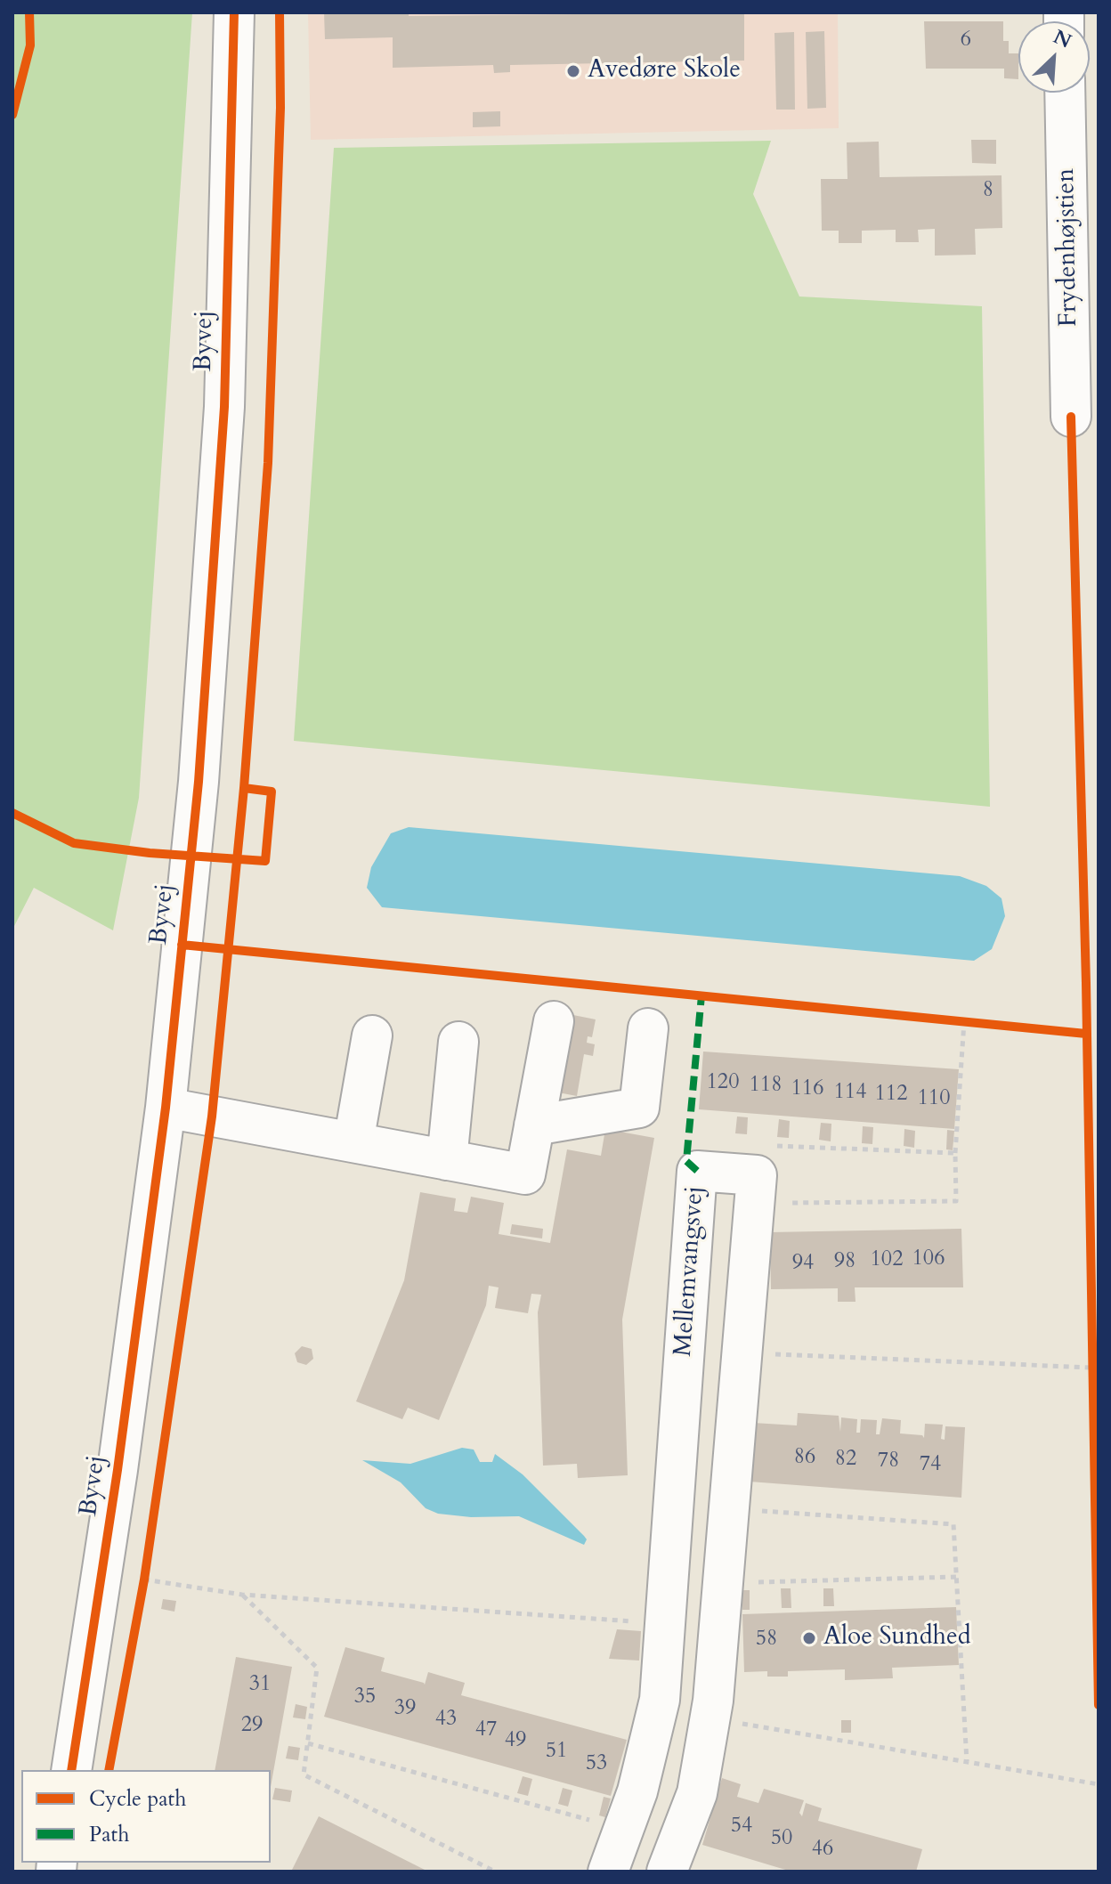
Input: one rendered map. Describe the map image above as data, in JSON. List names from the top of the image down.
{
  "streets": {
    "street": ["Frydenhøjstien", "Byvej", "Mellemvangsvej"]
  },
  "places": ["Avedøre Skole", "Aloe Sundhed"],
  "house_numbers": [
    "6",
    "8",
    "120",
    "118",
    "116",
    "114",
    "112",
    "110",
    "106",
    "102",
    "98",
    "94",
    "86",
    "82",
    "78",
    "74",
    "58",
    "31",
    "35",
    "39",
    "43",
    "29",
    "47",
    "49",
    "51",
    "53",
    "54",
    "50",
    "46"
  ],
  "legend": ["Cycle path", "Path"],
  "north": "top right"
}
